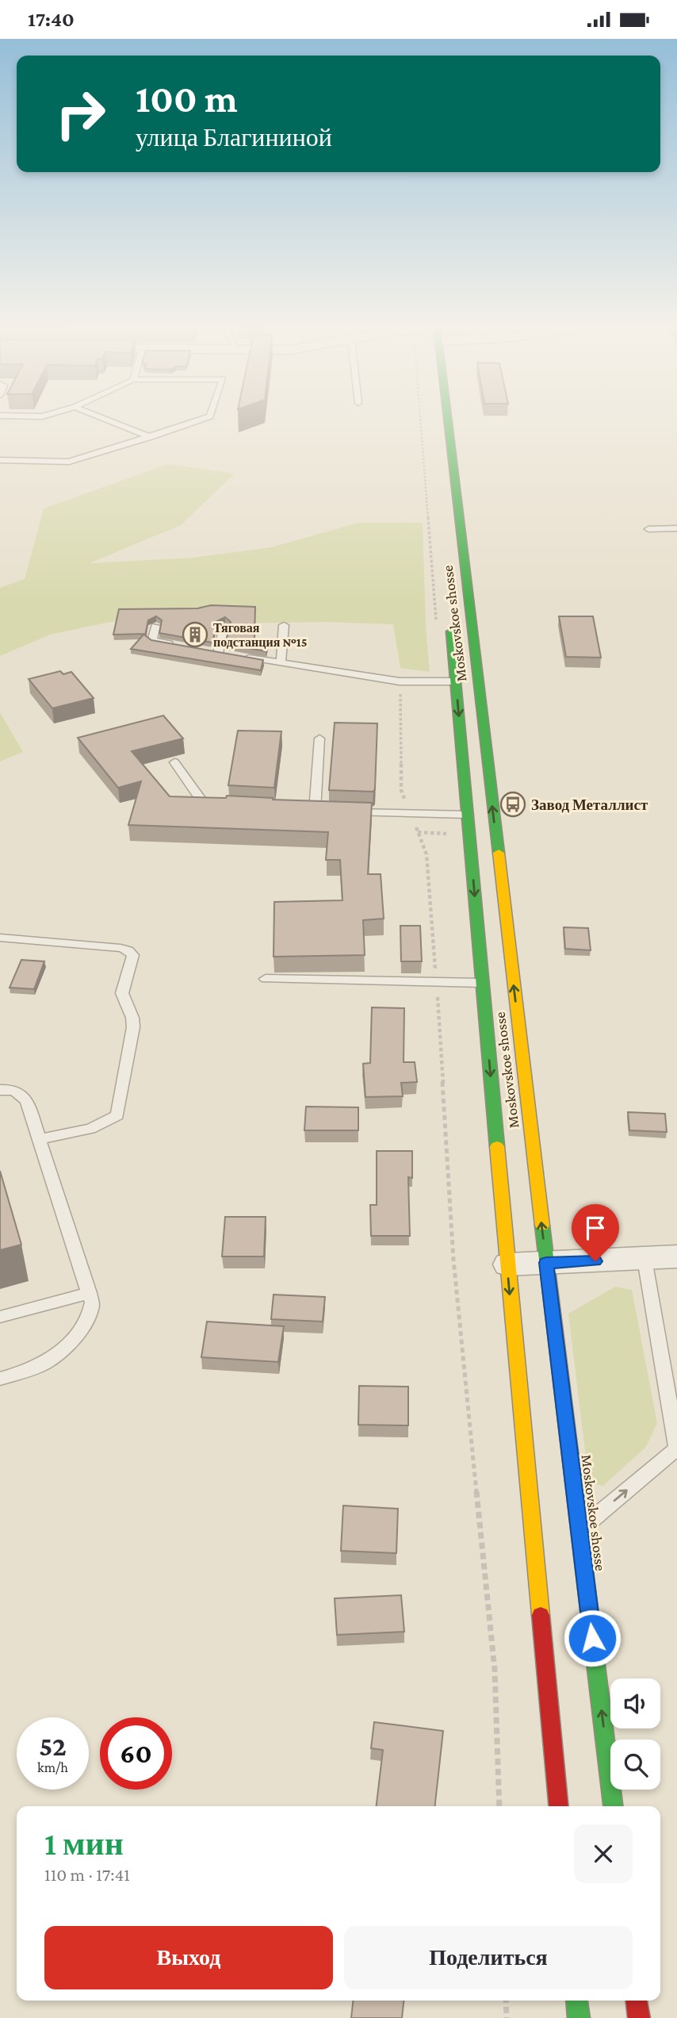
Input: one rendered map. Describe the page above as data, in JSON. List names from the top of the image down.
{
  "streets": {
    "main road": ["Moskovskoe shosse"]
  },
  "places": {
    "building": ["Тяговая подстанция №15"],
    "bus stop": ["Завод Металлист"]
  },
  "page": {
    "status": "17:40",
    "turn": ["100 m", "улица Благининой"],
    "speed": "52 km/h",
    "limit": "60",
    "heading": ["1 мин", "110 m · 17:41"],
    "buttons": ["Выход", "Поделиться"]
  }
}
